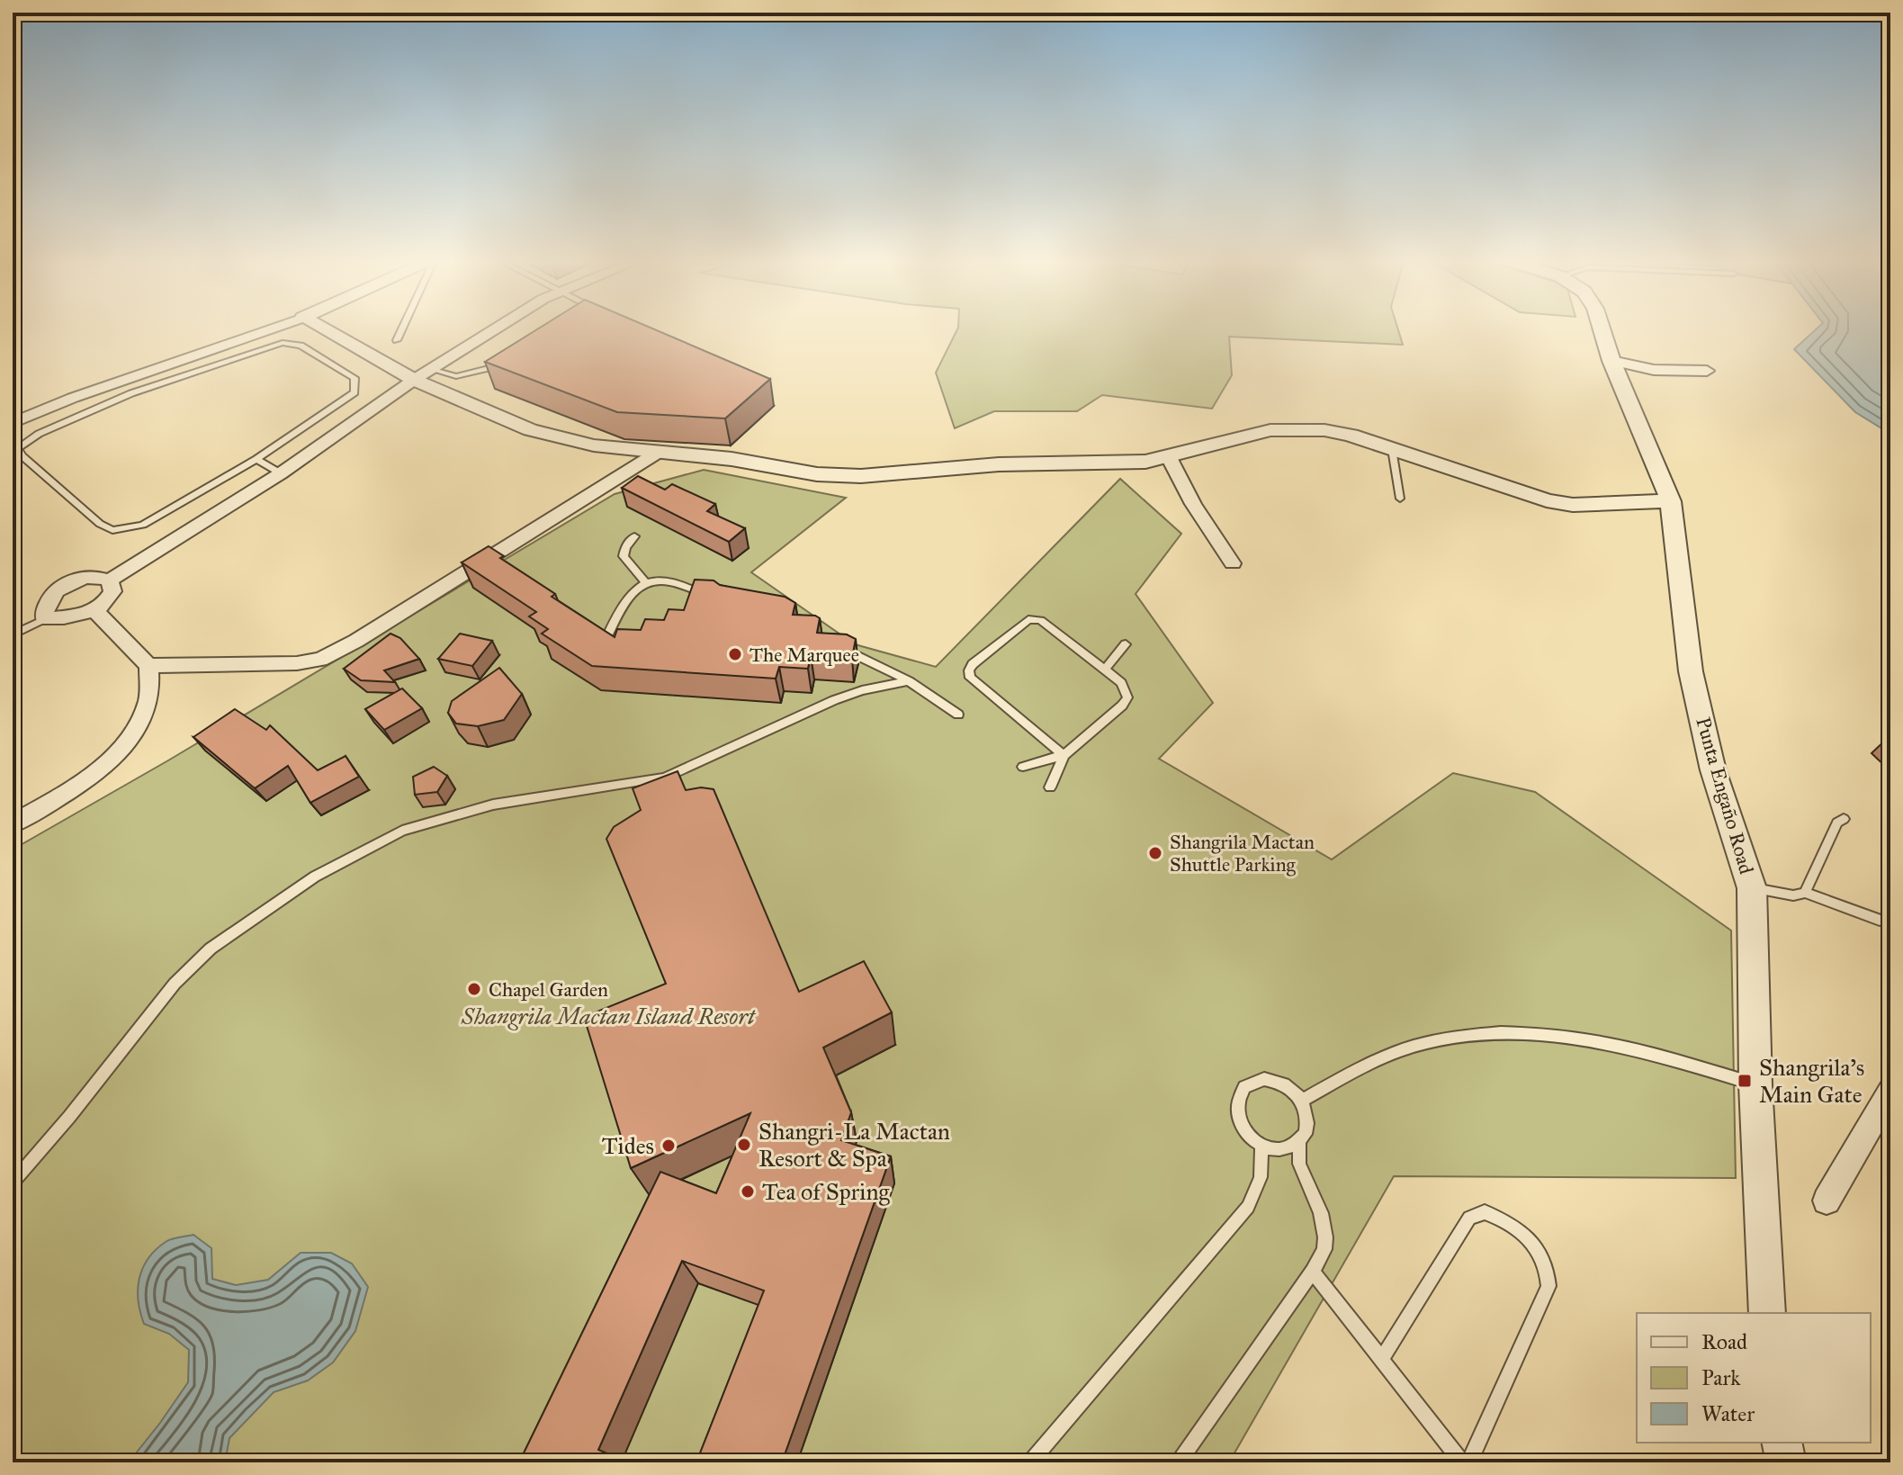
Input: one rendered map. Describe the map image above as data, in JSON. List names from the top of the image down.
{
  "streets": {
    "street": ["Punta Engaño Road"]
  },
  "parks": ["Shangrila Mactan Island Resort"],
  "places": {
    "other": [
      "The Marquee",
      "Shangrila Mactan Shuttle Parking",
      "Chapel Garden",
      "Shangri-La Mactan Resort & Spa",
      "Tides",
      "Tea of Spring"
    ],
    "transit": ["Shangrila's Main Gate"]
  },
  "legend": ["Road", "Park", "Water"]
}
